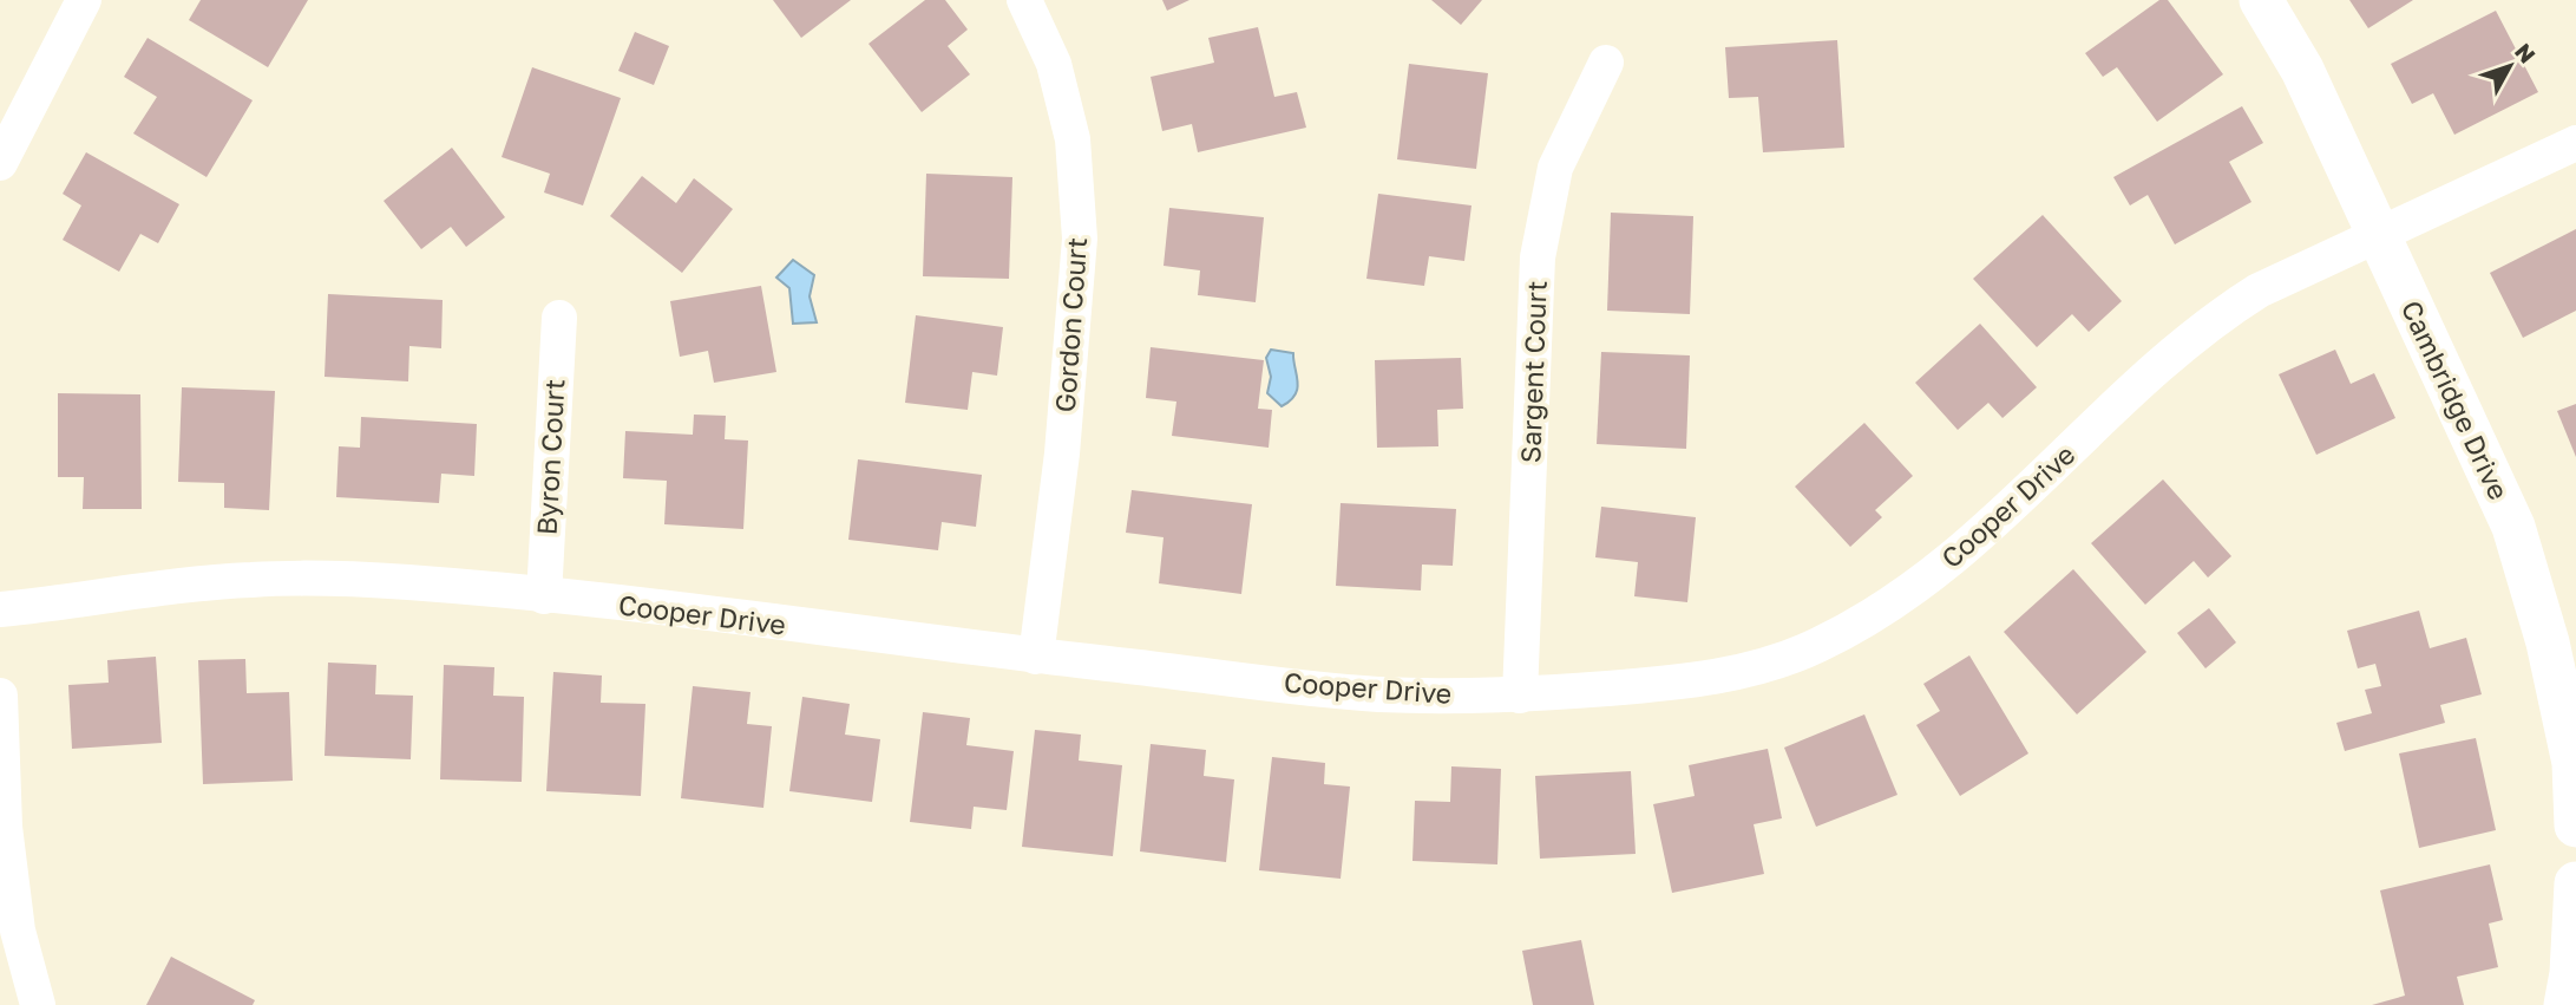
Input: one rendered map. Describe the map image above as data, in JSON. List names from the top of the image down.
{
  "streets": {
    "street": [
      "Gordon Court",
      "Sargent Court",
      "Cambridge Drive",
      "Byron Court",
      "Cooper Drive"
    ]
  },
  "crossings": [
    ["Gordon Court", "Cooper Drive"],
    ["Sargent Court", "Cooper Drive"],
    ["Cambridge Drive", "Cooper Drive"],
    ["Byron Court", "Cooper Drive"]
  ],
  "north": "top right"
}
